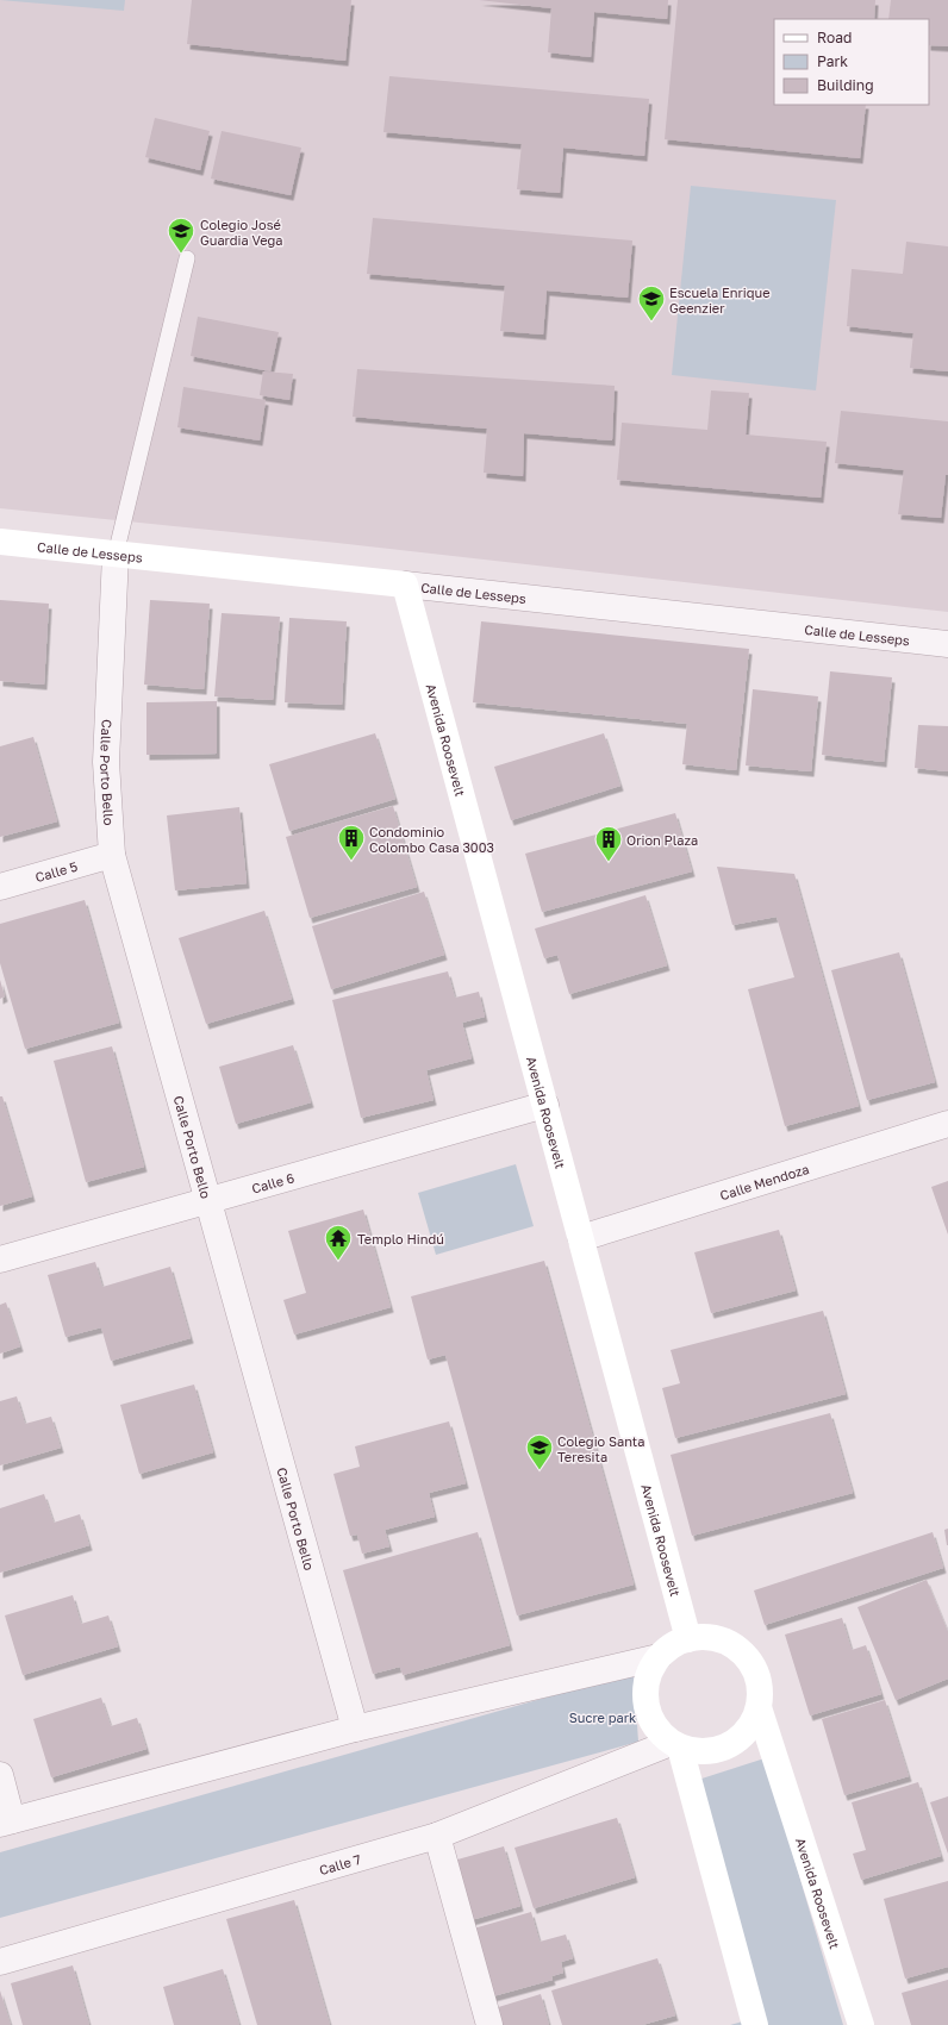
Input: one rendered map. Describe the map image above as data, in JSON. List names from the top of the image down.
{
  "streets": {
    "main road": ["Calle de Lesseps", "Avenida Roosevelt"],
    "street": [
      "Calle Porto Bello",
      "Calle 5",
      "Calle Mendoza",
      "Calle 6",
      "Calle 7"
    ]
  },
  "crossings": [
    ["Calle de Lesseps", "Avenida Roosevelt"],
    ["Calle de Lesseps", "Calle Porto Bello"],
    ["Avenida Roosevelt", "Calle Mendoza"],
    ["Avenida Roosevelt", "Calle 6"],
    ["Avenida Roosevelt", "Calle 7"],
    ["Calle Porto Bello", "Calle 5"],
    ["Calle Porto Bello", "Calle 6"]
  ],
  "parks": ["Sucre park"],
  "places": {
    "school or university": ["Colegio José Guardia Vega", "Escuela Enrique Geenzier", "Colegio Santa Teresita"],
    "building": ["Condominio Colombo Casa 3003", "Orion Plaza"],
    "temple": ["Templo Hindú"]
  },
  "legend": ["Road", "Park", "Building"]
}
